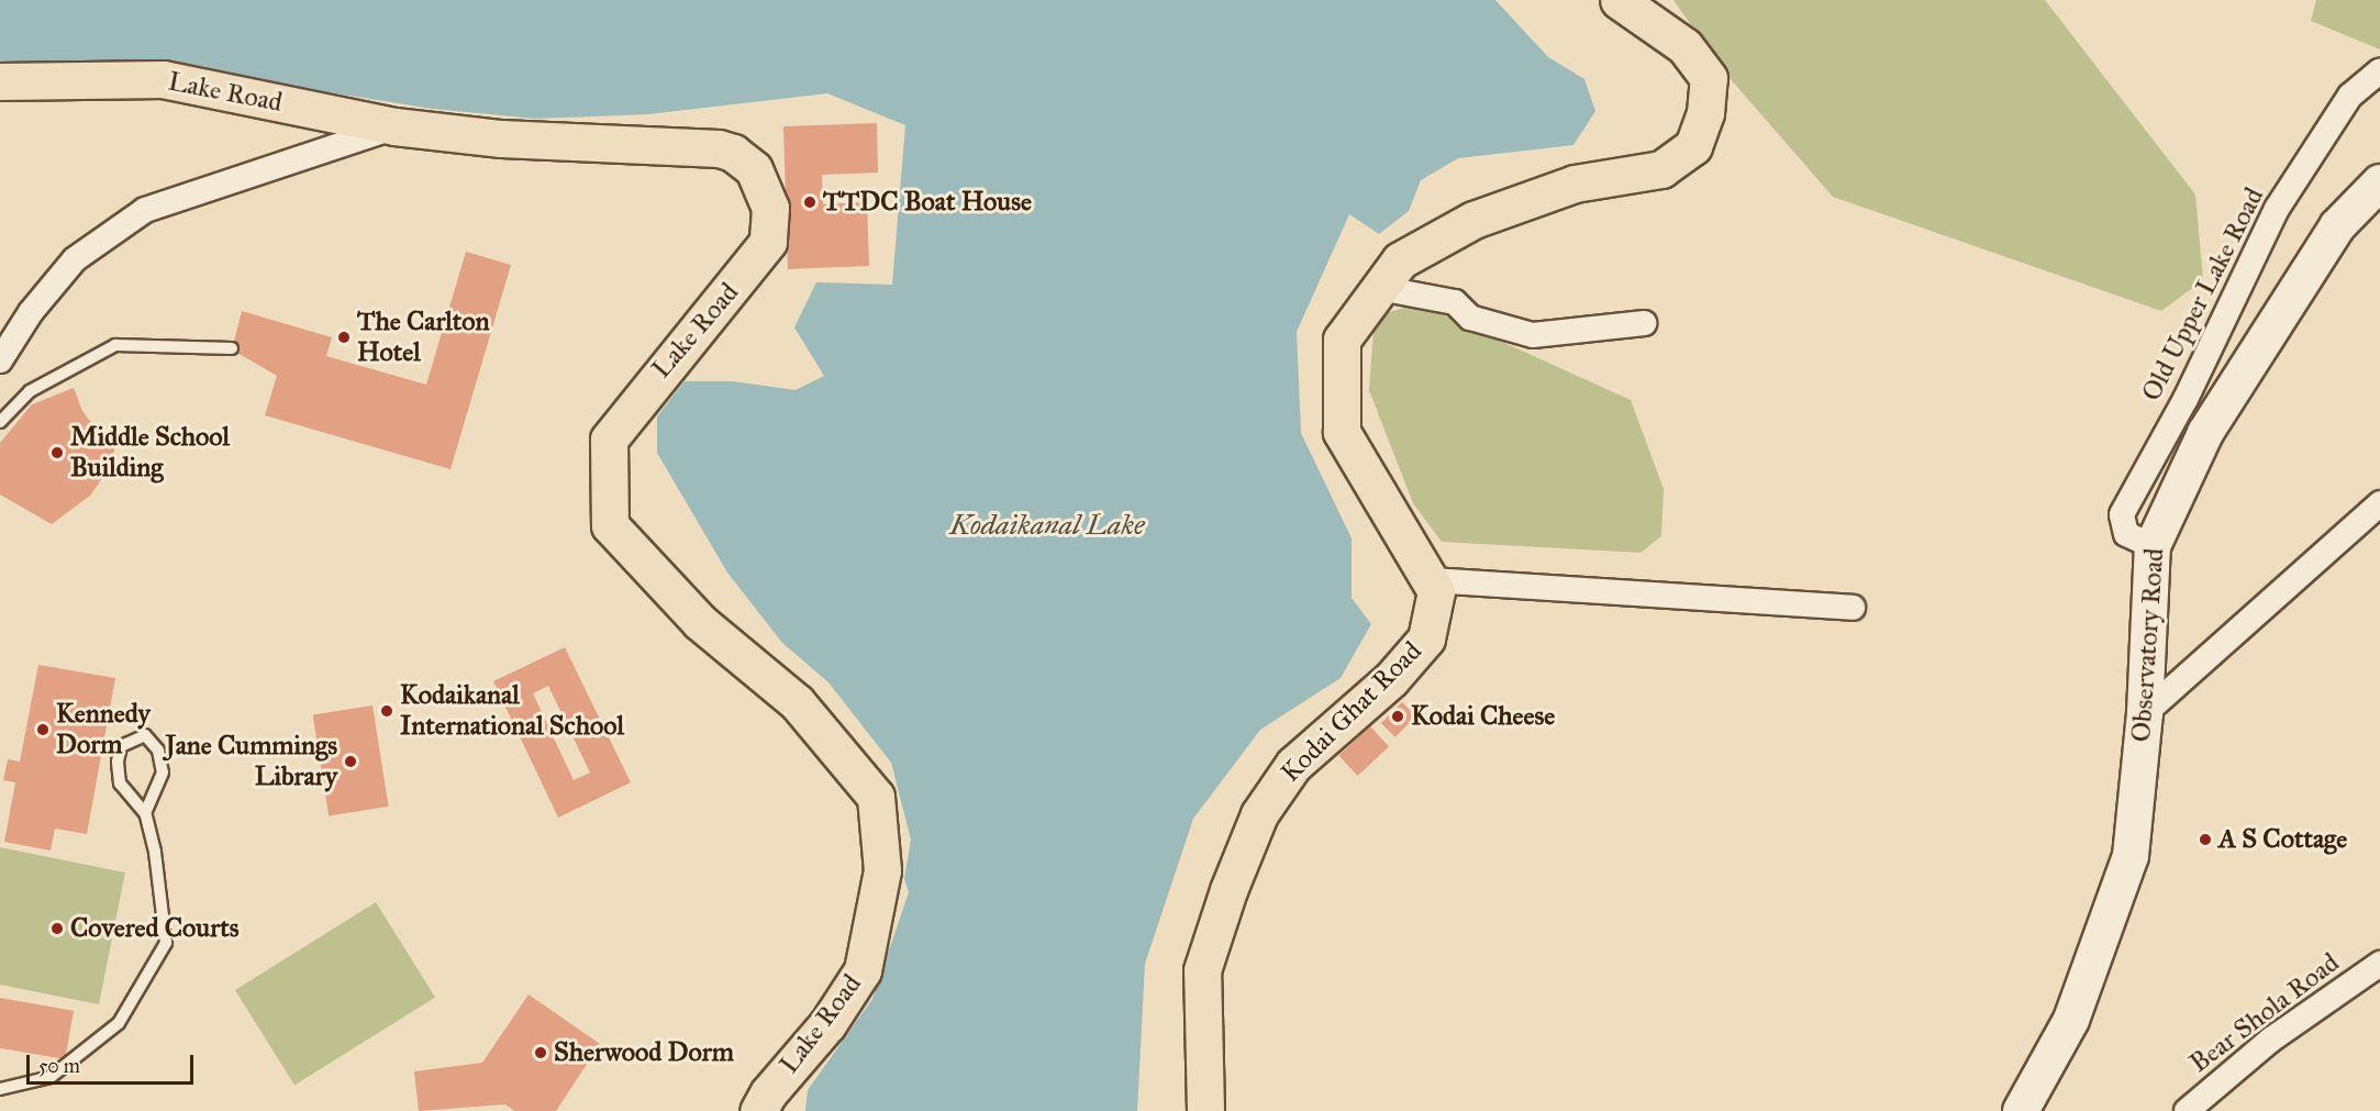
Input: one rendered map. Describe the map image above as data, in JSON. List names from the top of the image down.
{
  "streets": {
    "main road": ["Lake Road", "Observatory Road", "Kodai Ghat Road"],
    "street": ["Old Upper Lake Road", "Bear Shola Road"]
  },
  "crossings": [
    ["Old Upper Lake Road", "Observatory Road"]
  ],
  "water": ["Kodaikanal Lake"],
  "places": [
    "TTDC Boat House",
    "The Carlton Hotel",
    "Middle School Building",
    "Kodaikanal International School",
    "Kodai Cheese",
    "Kennedy Dorm",
    "Jane Cummings Library",
    "A S Cottage",
    "Covered Courts",
    "Sherwood Dorm"
  ],
  "scale_bar": "50 m"
}
